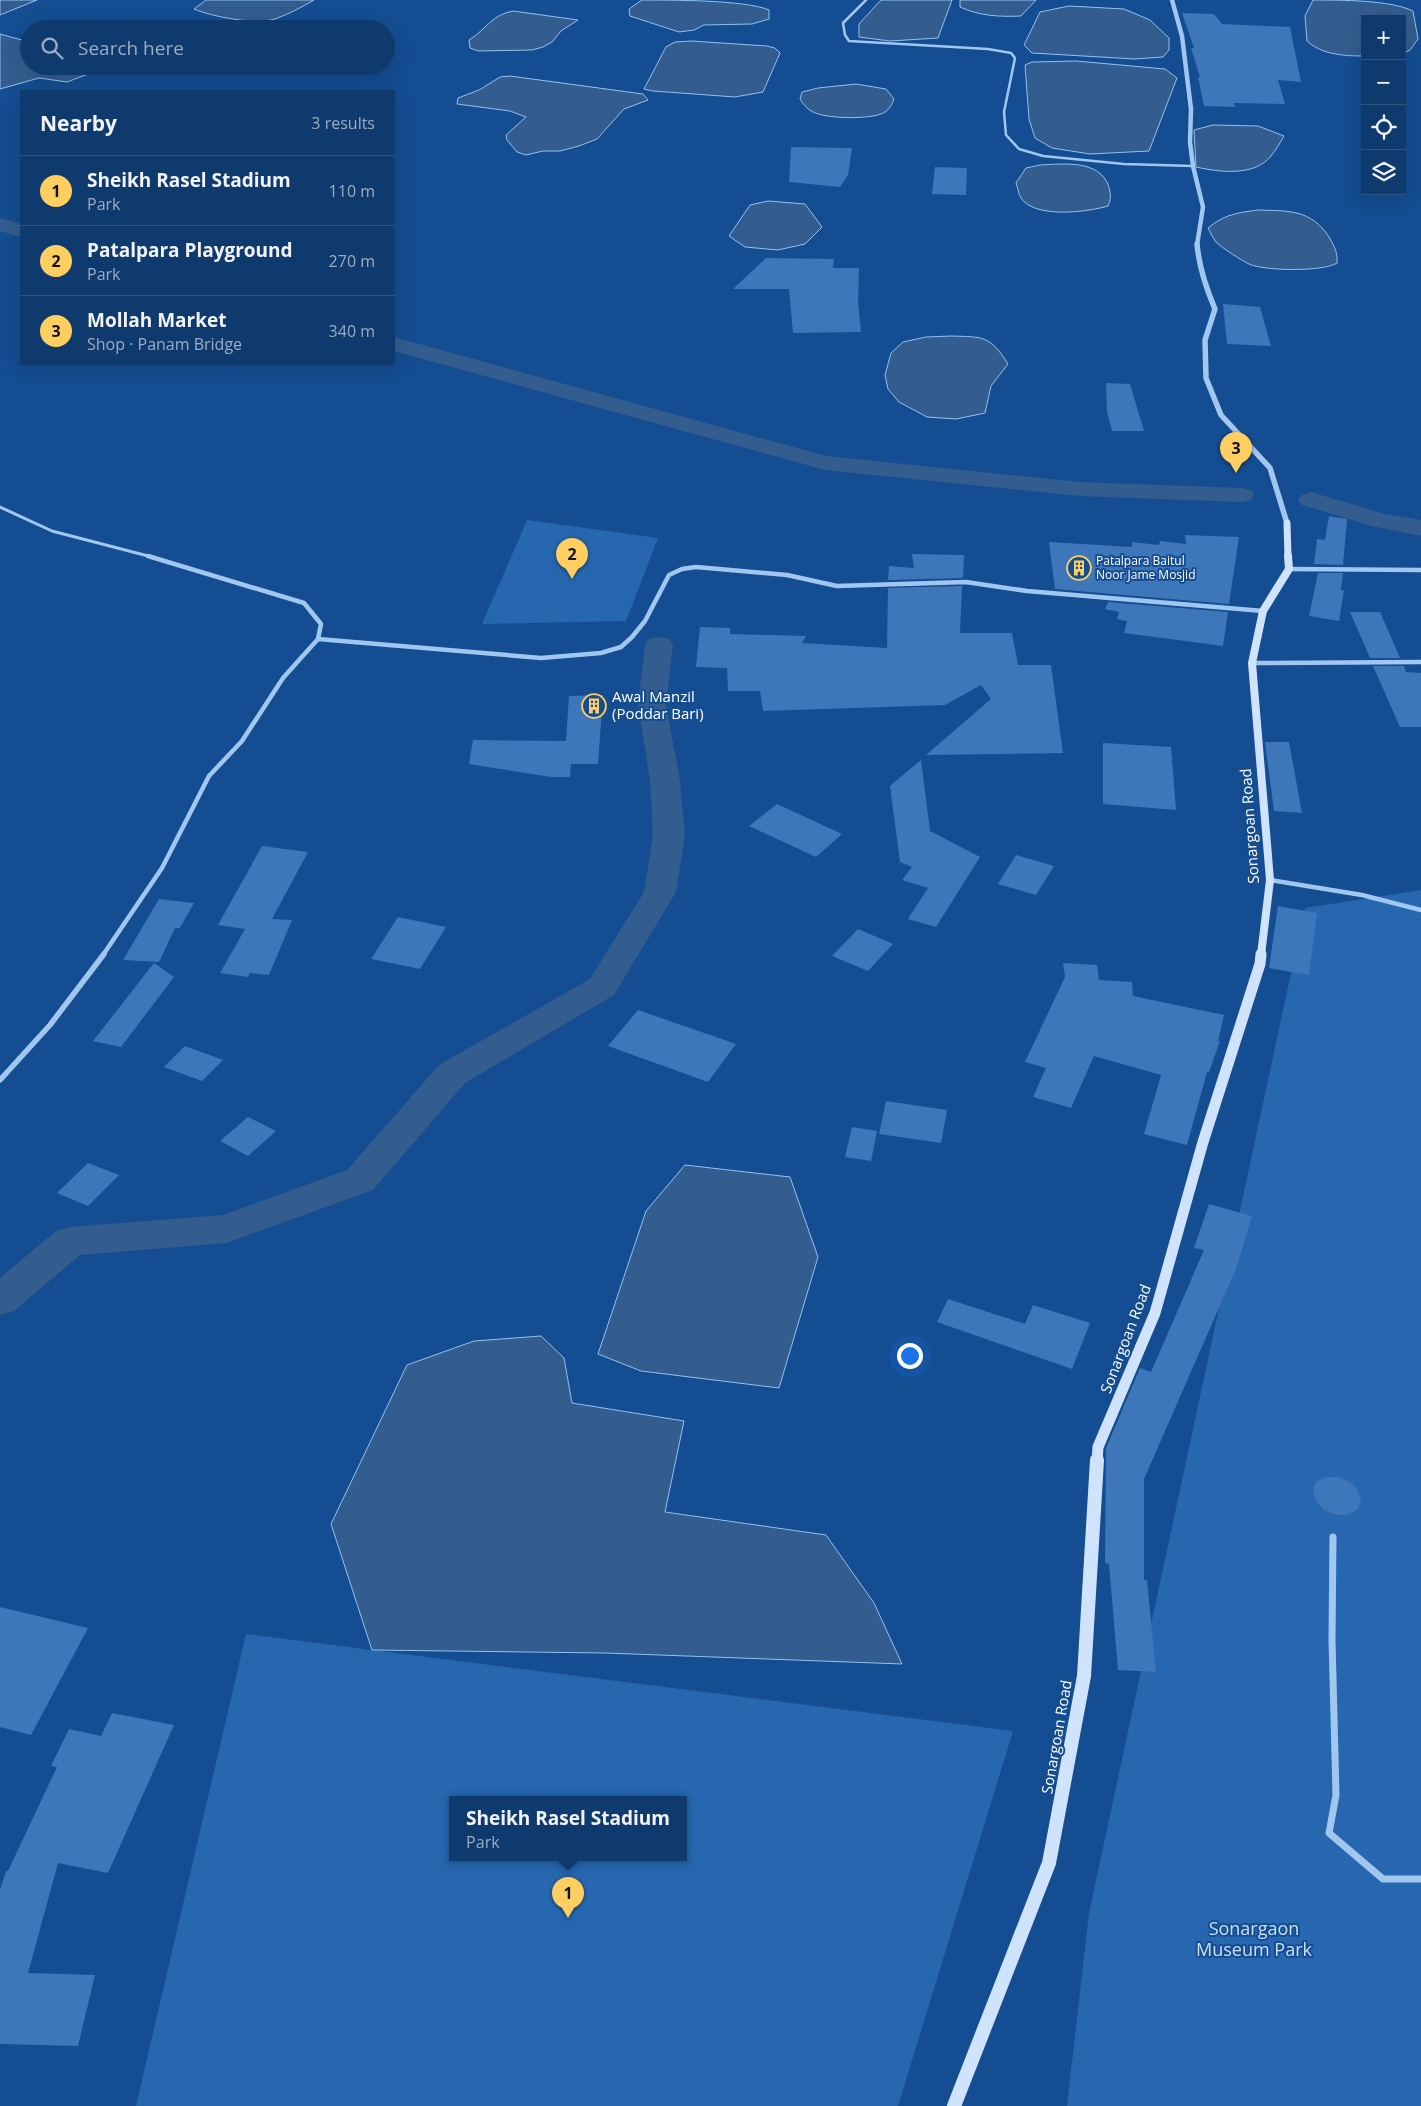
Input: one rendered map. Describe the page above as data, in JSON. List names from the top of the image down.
{
  "streets": {
    "main road": ["Sonargoan Road"]
  },
  "parks": ["Sonargaon Museum Park"],
  "places": {
    "building": ["Patalpara Baitul Noor Jame Mosjid", "Awal Manzil (Poddar Bari)"]
  },
  "page": {
    "map_buttons": ["+", "−"],
    "search": "Search here",
    "heading": ["Nearby", "3 results"],
    "list": [
      {
        "mark": "1",
        "name": "Sheikh Rasel Stadium",
        "note": "Park",
        "value": "110 m"
      },
      {
        "mark": "2",
        "name": "Patalpara Playground",
        "note": "Park",
        "value": "270 m"
      },
      {
        "mark": "3",
        "name": "Mollah Market",
        "note": "Shop · Panam Bridge",
        "value": "340 m"
      }
    ],
    "pins": ["3", "2", "1"],
    "popup": ["Sheikh Rasel Stadium", "Park"]
  }
}
